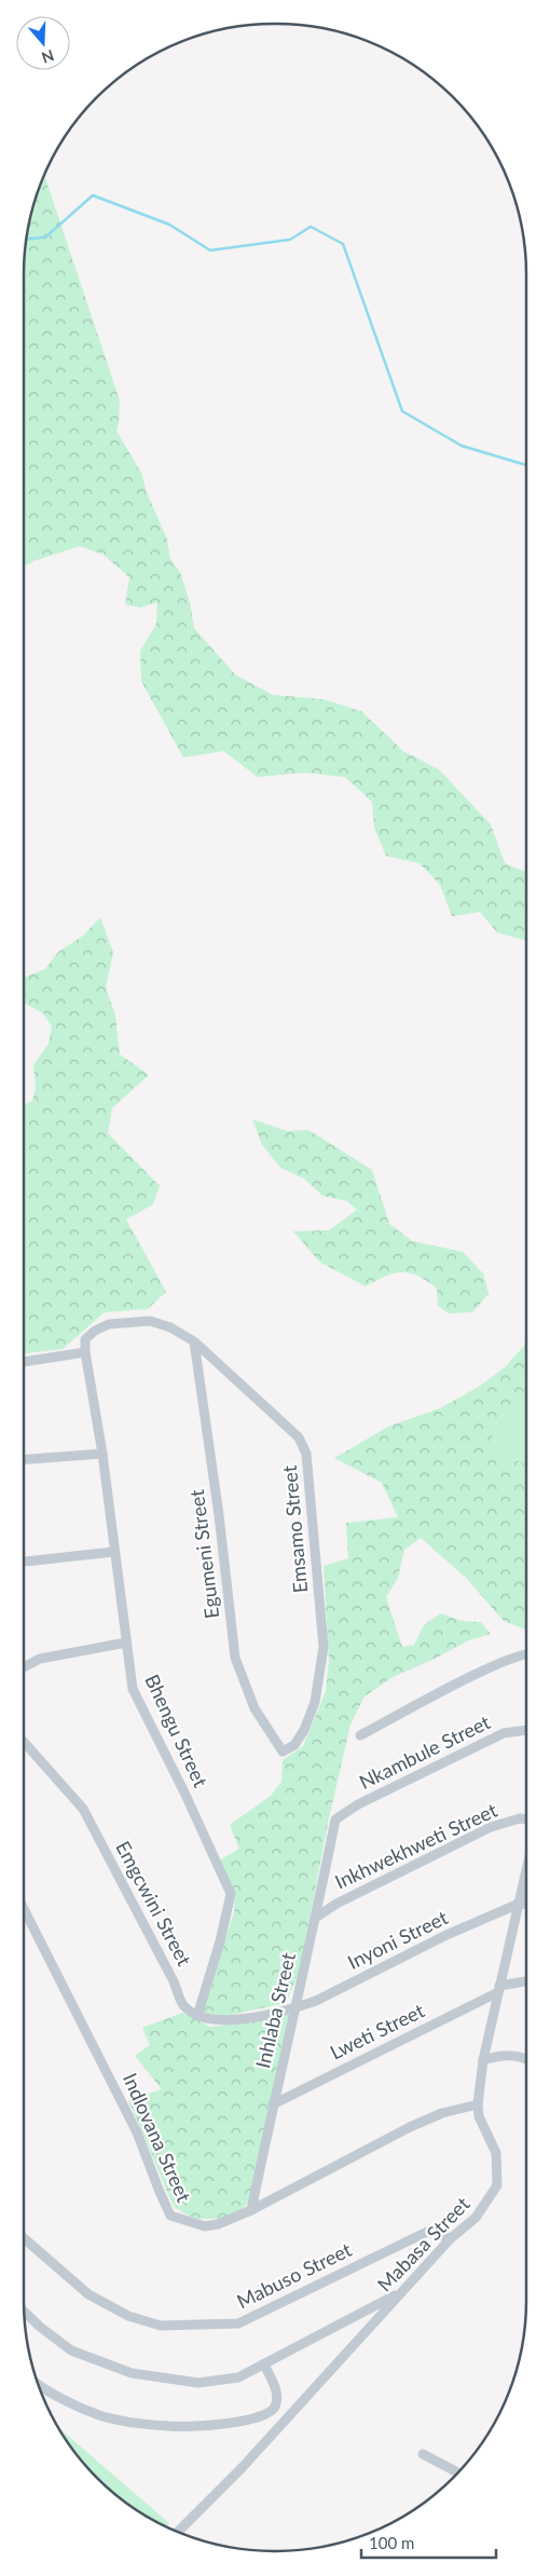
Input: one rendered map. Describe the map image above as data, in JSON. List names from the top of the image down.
{
  "streets": {
    "street": [
      "Emsamo Street",
      "Egumeni Street",
      "Bhengu Street",
      "Nkambule Street",
      "Inkhwekhweti Street",
      "Emgcwini Street",
      "Inyoni Street",
      "Inhlaba Street",
      "Lweti Street",
      "Indlovana Street",
      "Mabasa Street",
      "Mabuso Street"
    ]
  },
  "crossings": [
    ["Emsamo Street", "Egumeni Street"],
    ["Emsamo Street", "Bhengu Street"],
    ["Bhengu Street", "Emgcwini Street"],
    ["Nkambule Street", "Inhlaba Street"],
    ["Inkhwekhweti Street", "Inhlaba Street"],
    ["Inyoni Street", "Inhlaba Street"],
    ["Inyoni Street", "Mabasa Street"],
    ["Inhlaba Street", "Lweti Street"],
    ["Inhlaba Street", "Indlovana Street"],
    ["Lweti Street", "Mabasa Street"],
    ["Indlovana Street", "Mabasa Street"],
    ["Mabasa Street", "Mabuso Street"]
  ],
  "scale_bar": "100 m",
  "north": "bottom"
}
